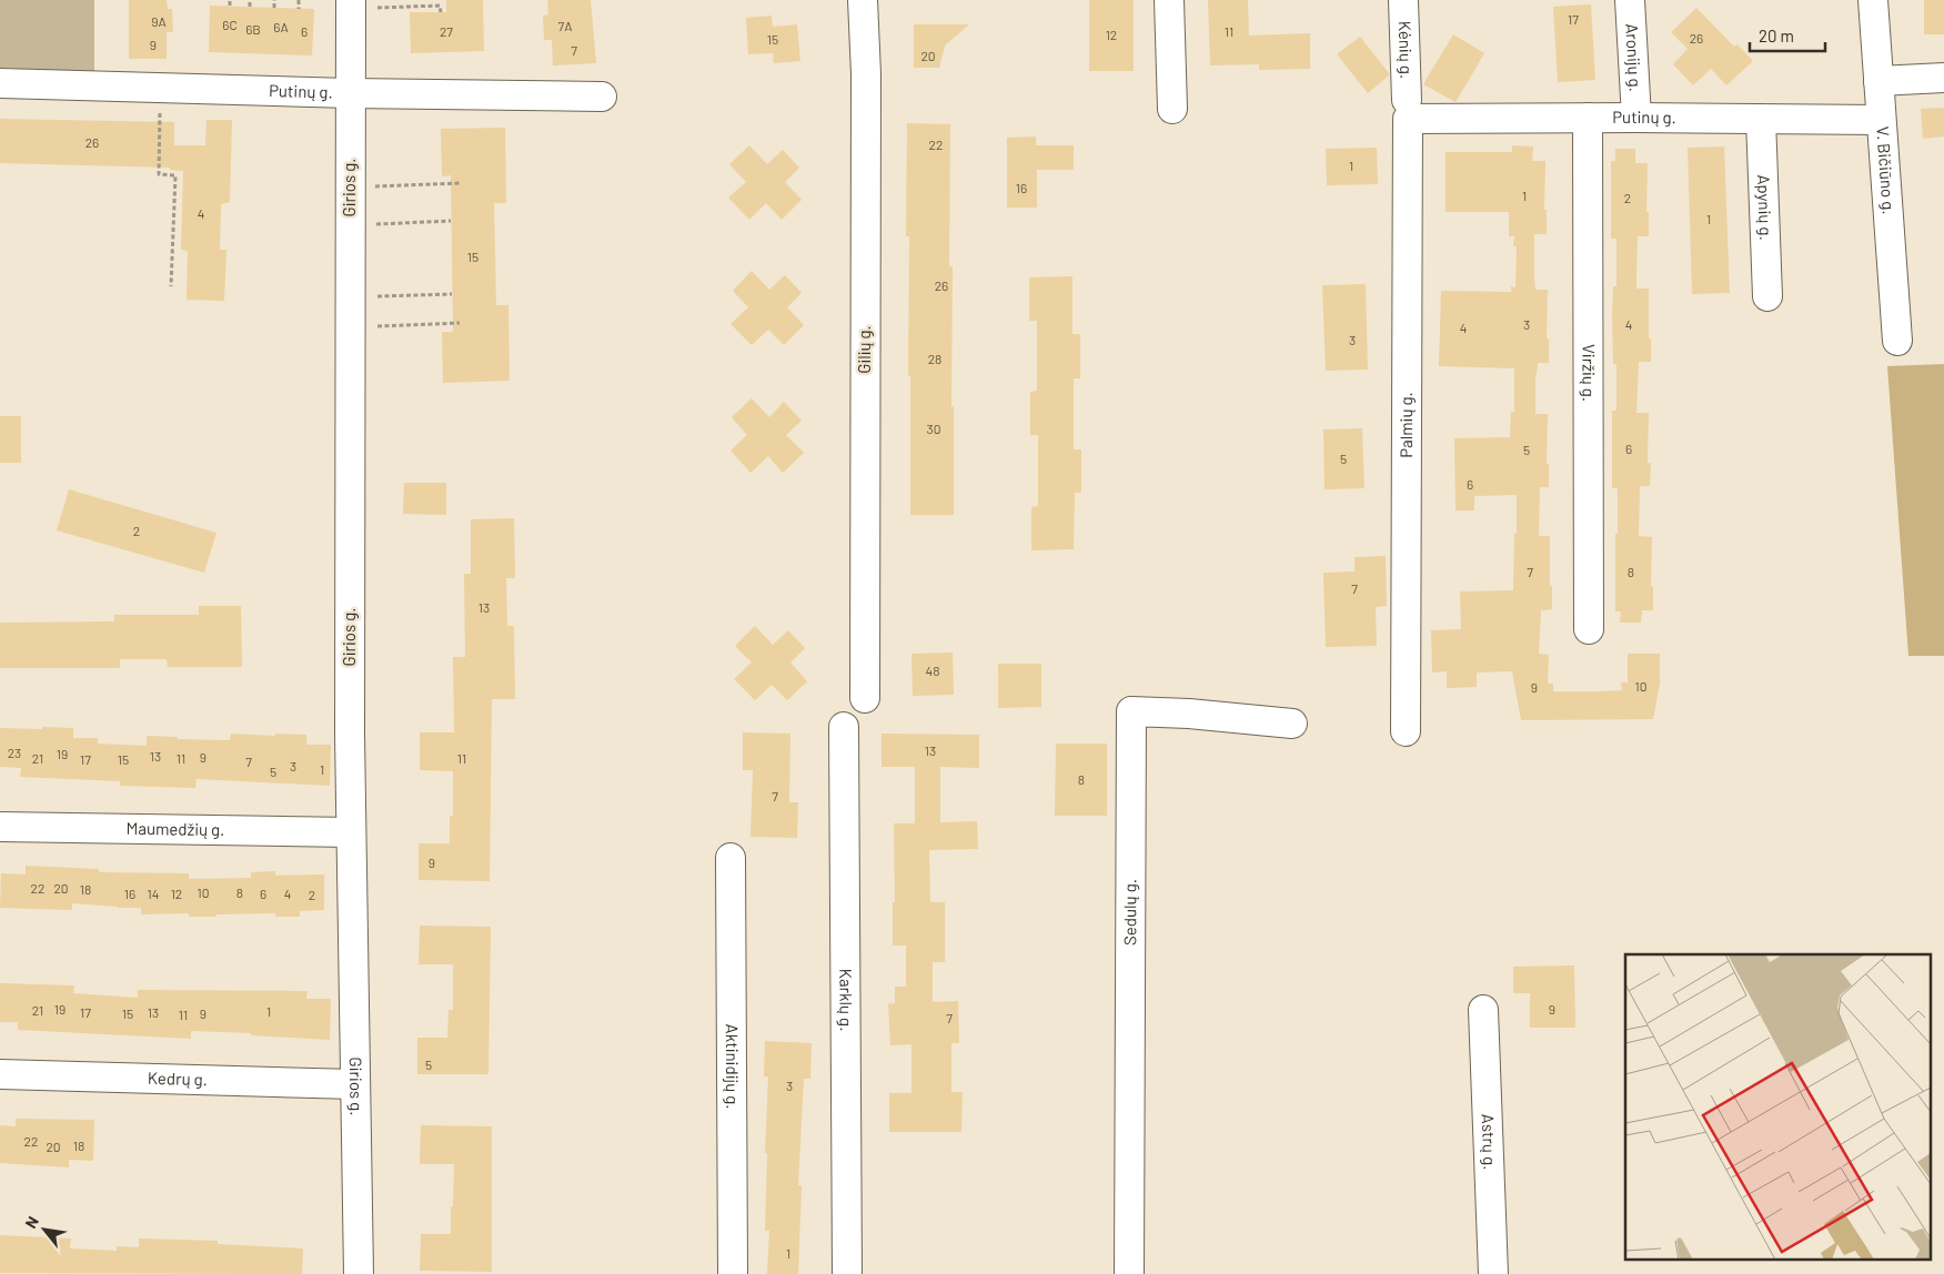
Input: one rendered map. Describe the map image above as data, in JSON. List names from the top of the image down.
{
  "streets": {
    "street": [
      "Kėnių g.",
      "Aronijų g.",
      "Putinų g.",
      "V. Bičiūno g.",
      "Girios g.",
      "Apynių g.",
      "Gilių g.",
      "Viržių g.",
      "Palmių g.",
      "Maumedžių g.",
      "Sedulų g.",
      "Karklų g.",
      "Aktinidijų g.",
      "Kedrų g.",
      "Astrų g."
    ]
  },
  "crossings": [
    ["Kėnių g.", "Putinų g."],
    ["Kėnių g.", "Palmių g."],
    ["Aronijų g.", "Putinų g."],
    ["Putinų g.", "V. Bičiūno g."],
    ["Putinų g.", "Girios g."],
    ["Putinų g.", "Apynių g."],
    ["Putinų g.", "Viržių g."],
    ["Putinų g.", "Palmių g."],
    ["Girios g.", "Maumedžių g."],
    ["Girios g.", "Kedrų g."]
  ],
  "house_numbers": [
    "17",
    "9A",
    "6C",
    "7A",
    "6A",
    "6B",
    "6",
    "27",
    "11",
    "12",
    "26",
    "15",
    "9",
    "7",
    "20",
    "26",
    "22",
    "1",
    "16",
    "1",
    "2",
    "4",
    "1",
    "15",
    "26",
    "3",
    "4",
    "4",
    "3",
    "28",
    "30",
    "6",
    "5",
    "5",
    "6",
    "2",
    "7",
    "8",
    "7",
    "13",
    "48",
    "10",
    "9",
    "13",
    "23",
    "19",
    "13",
    "9",
    "21",
    "11",
    "11",
    "17",
    "15",
    "7",
    "3",
    "1",
    "5",
    "8",
    "7",
    "9",
    "22",
    "20",
    "18",
    "10",
    "8",
    "16",
    "14",
    "12",
    "6",
    "4",
    "2",
    "19",
    "9",
    "21",
    "1",
    "17",
    "13",
    "15",
    "9",
    "11",
    "7",
    "5",
    "3",
    "22",
    "18",
    "20",
    "1"
  ],
  "scale_bar": "20 m",
  "north": "top left"
}
